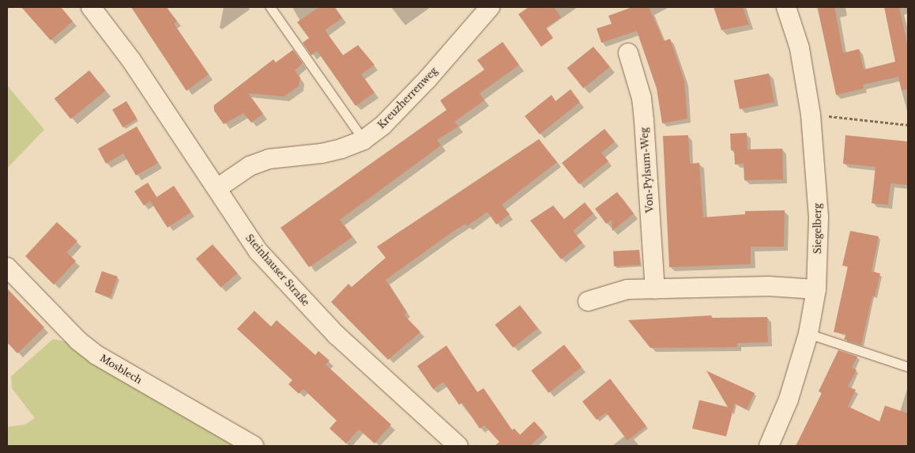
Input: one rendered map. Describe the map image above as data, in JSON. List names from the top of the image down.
{
  "streets": {
    "street": [
      "Kreuzherrenweg",
      "Von-Pylsum-Weg",
      "Siegelberg",
      "Steinhauser Straße",
      "Mosblech"
    ]
  },
  "crossings": [
    ["Kreuzherrenweg", "Steinhauser Straße"]
  ]
}
